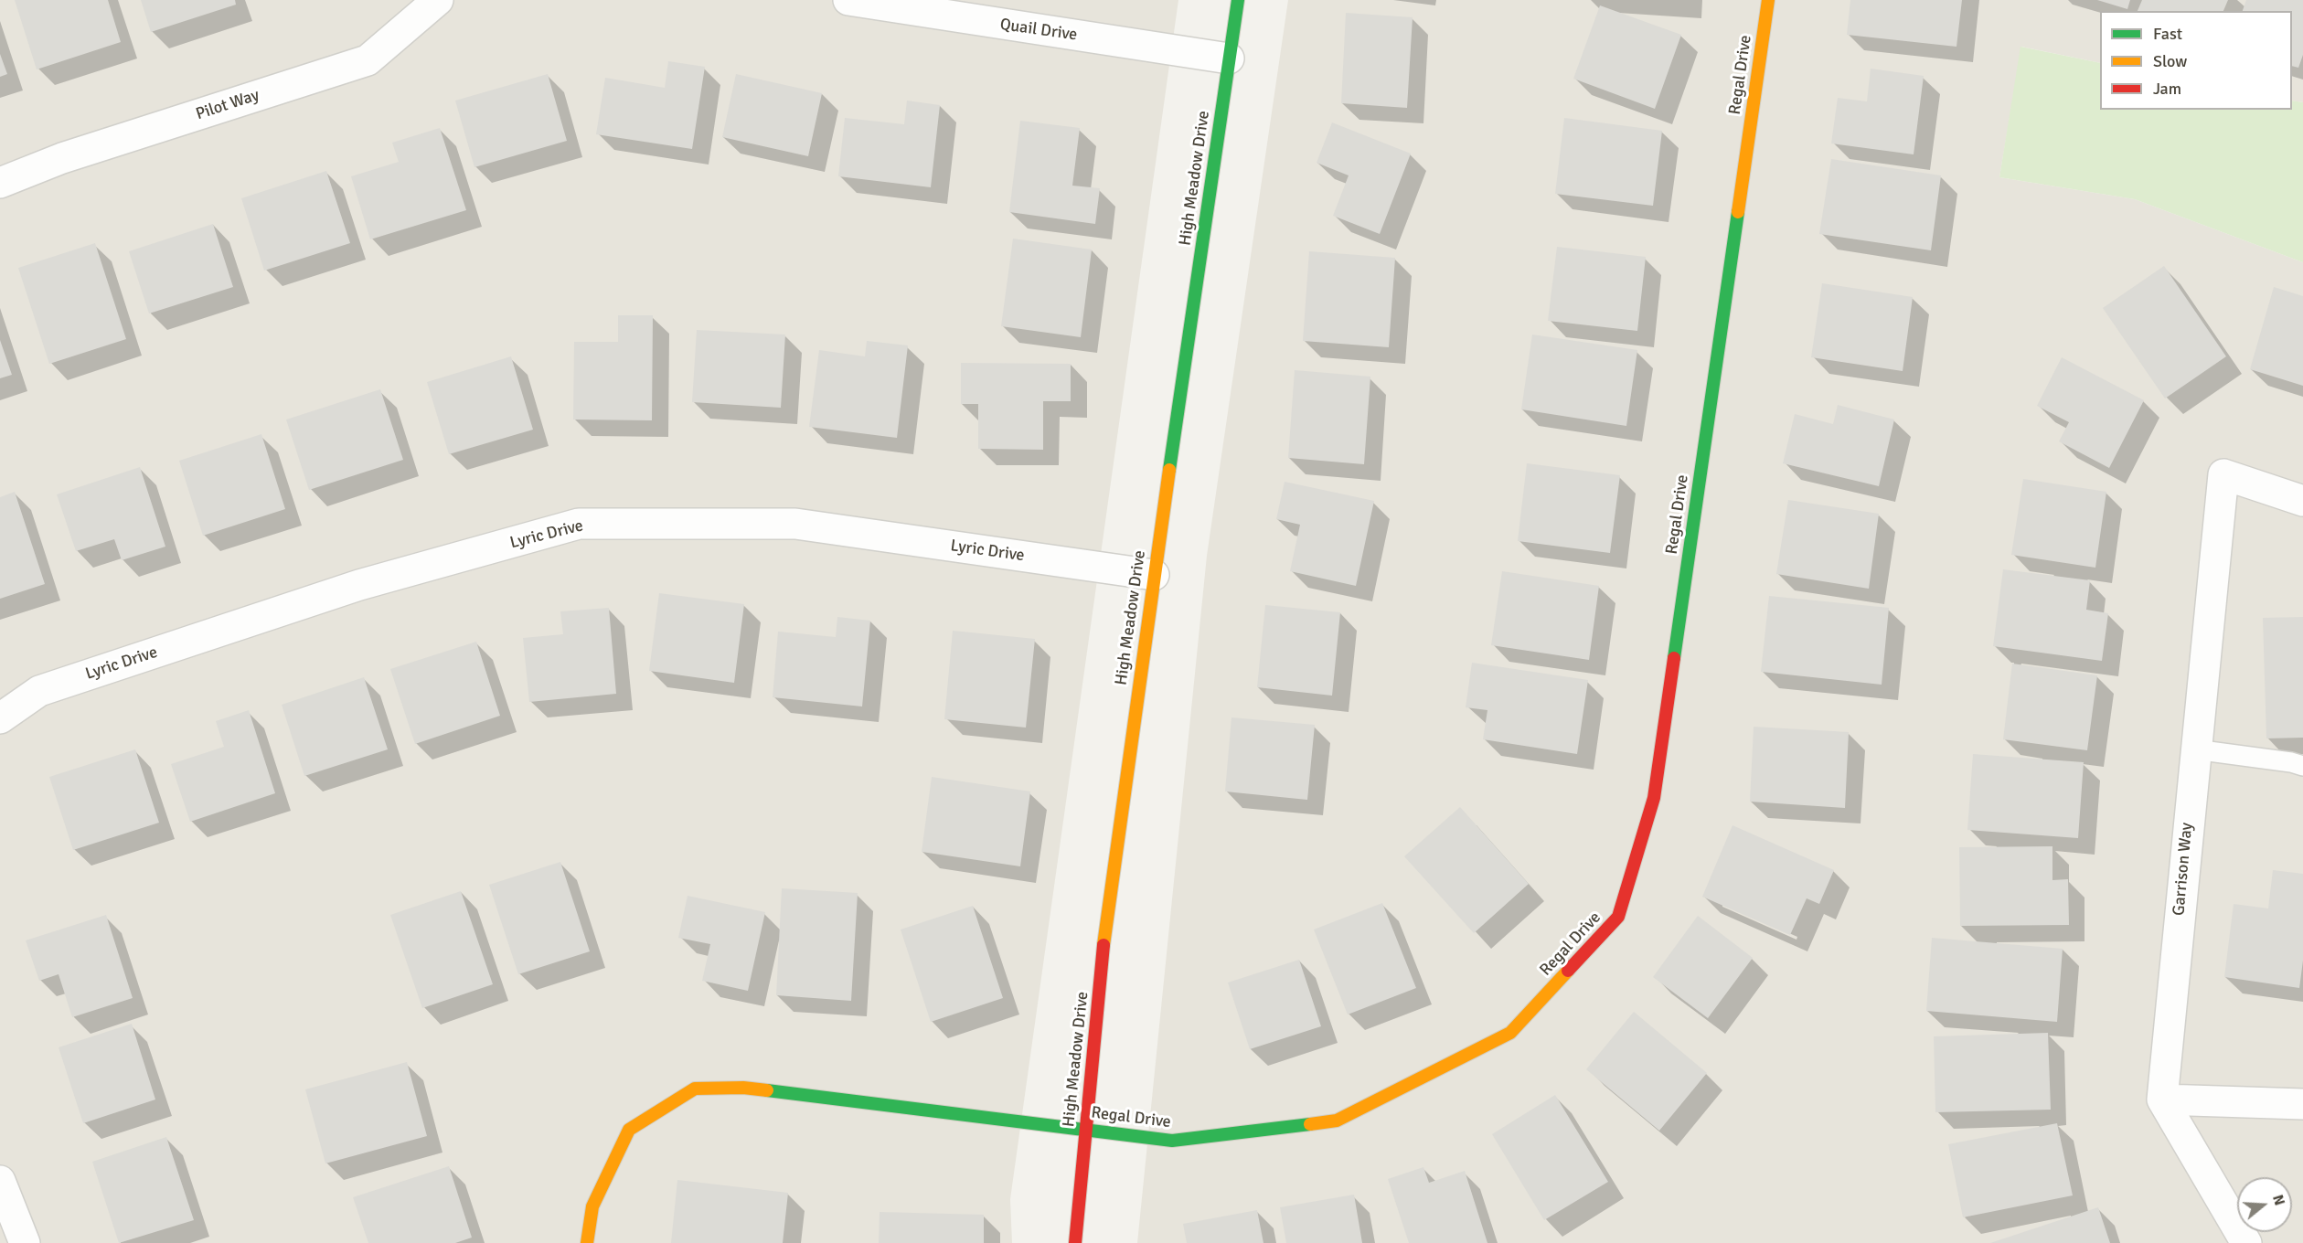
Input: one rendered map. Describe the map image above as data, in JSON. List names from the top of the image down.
{
  "streets": {
    "street": [
      "Quail Drive",
      "Regal Drive",
      "Pilot Way",
      "High Meadow Drive",
      "Lyric Drive",
      "Garrison Way"
    ]
  },
  "crossings": [
    ["Quail Drive", "High Meadow Drive"],
    ["Regal Drive", "High Meadow Drive"],
    ["High Meadow Drive", "Lyric Drive"]
  ],
  "legend": ["Fast", "Slow", "Jam"],
  "north": "right"
}
